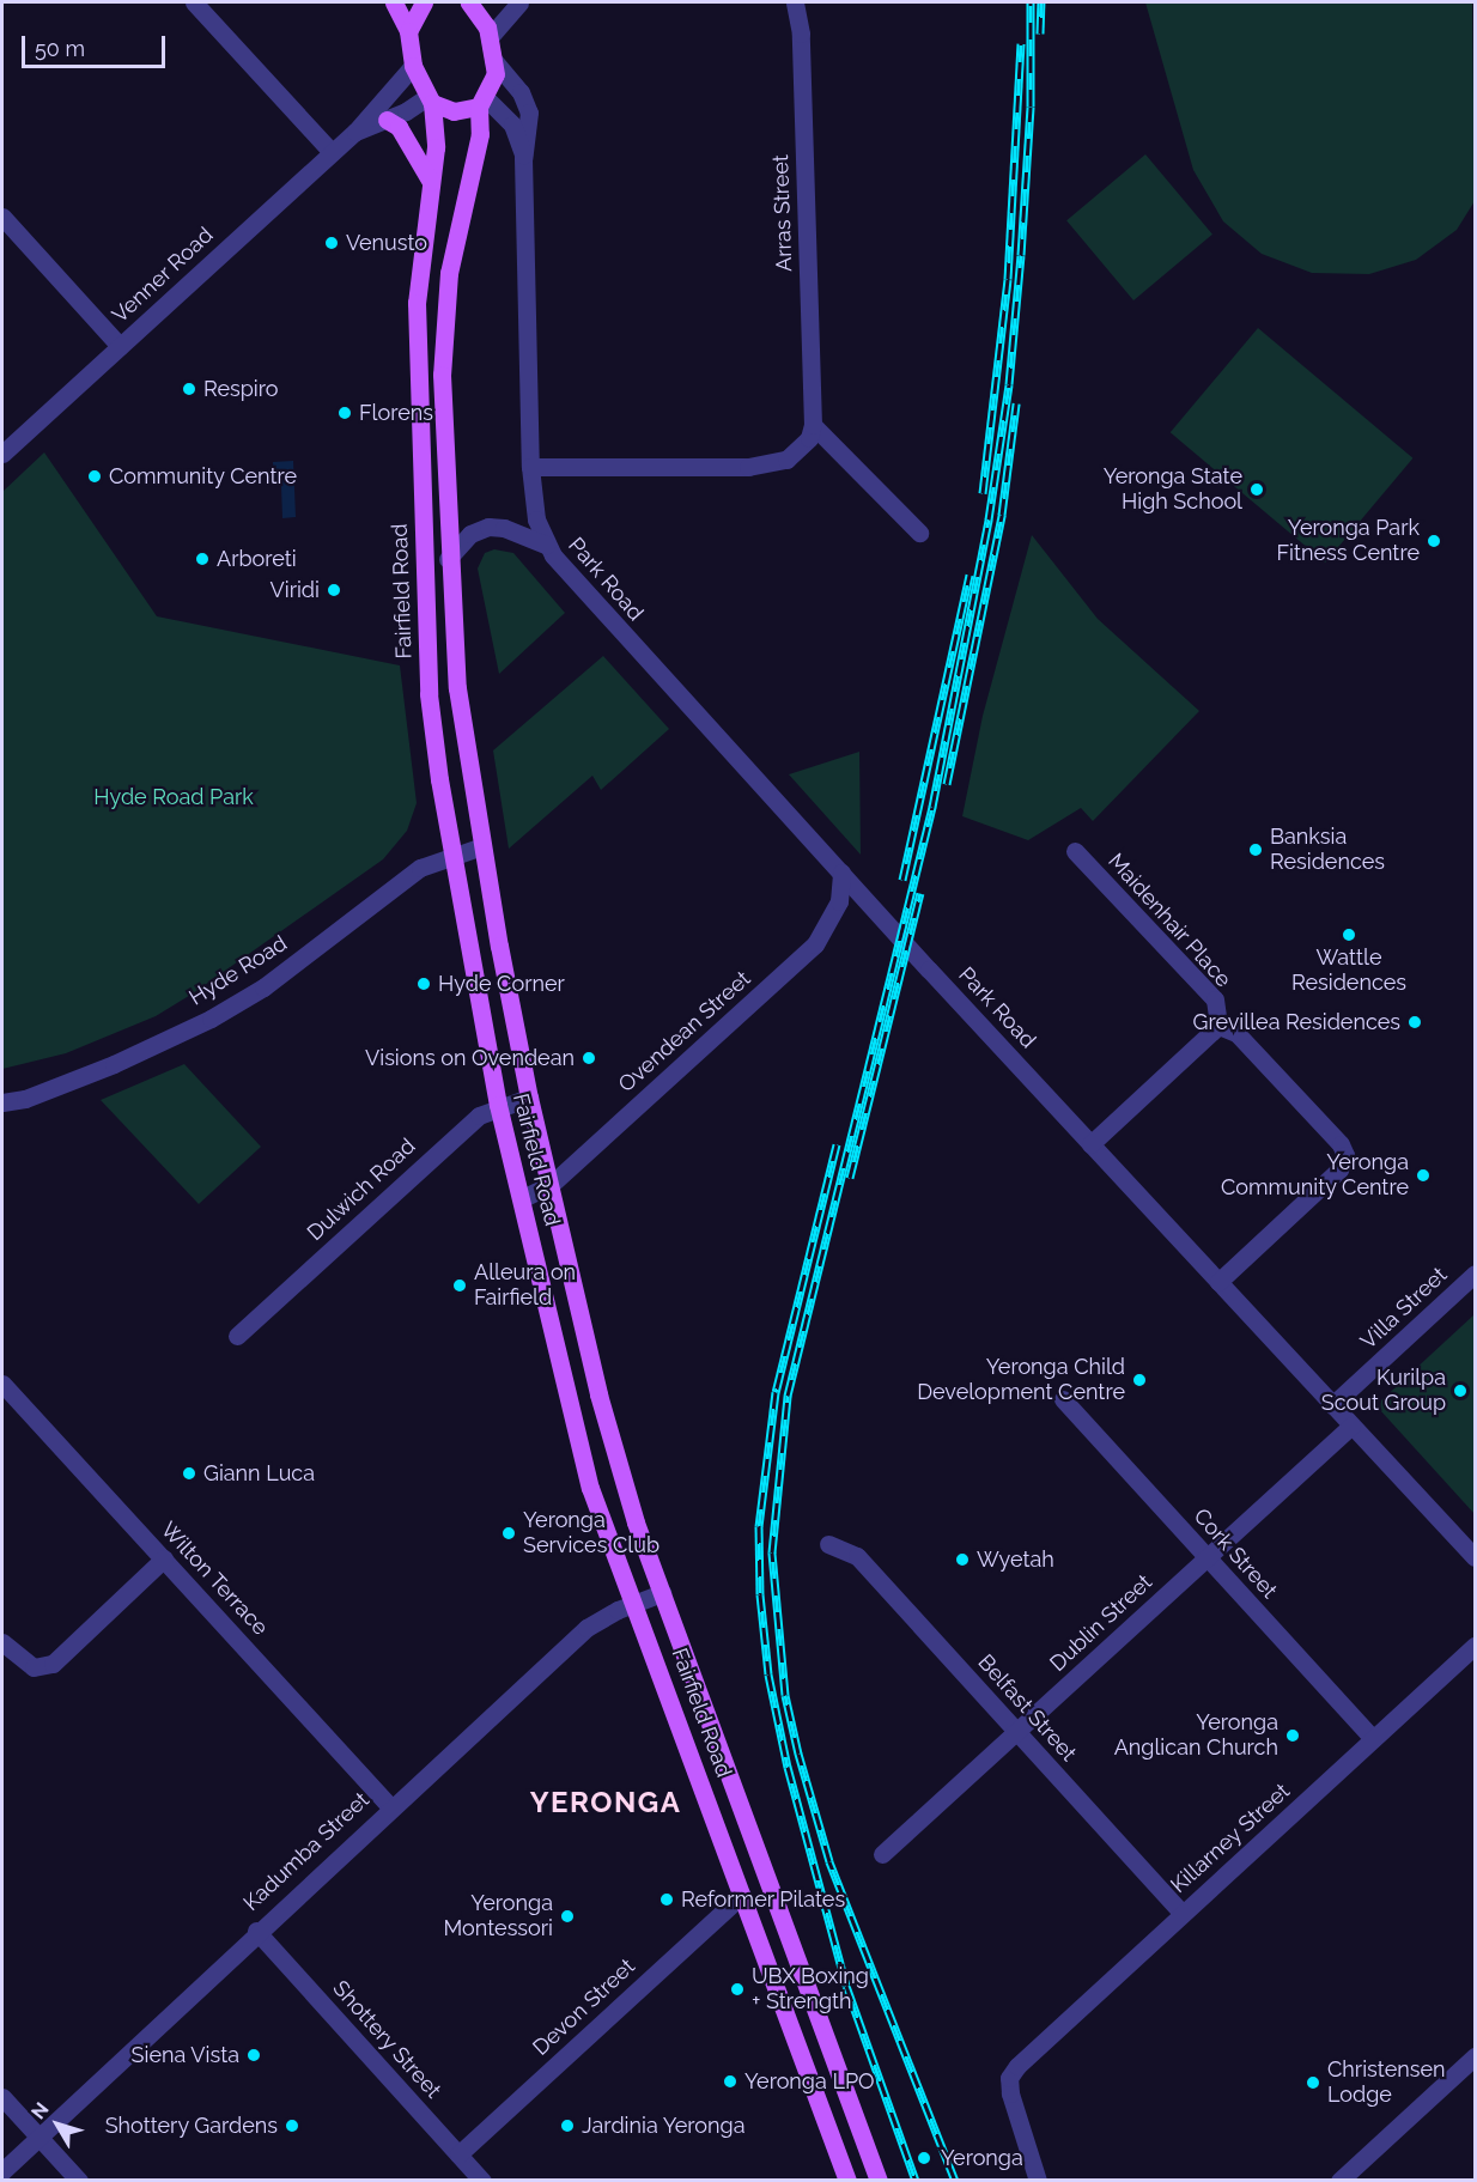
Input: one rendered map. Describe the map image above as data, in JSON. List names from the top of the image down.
{
  "streets": {
    "main road": ["Fairfield Road"],
    "street": [
      "Arras Street",
      "Venner Road",
      "Park Road",
      "Maidenhair Place",
      "Hyde Road",
      "Ovendean Street",
      "Dulwich Road",
      "Villa Street",
      "Cork Street",
      "Wilton Terrace",
      "Dublin Street",
      "Belfast Street",
      "Killarney Street",
      "Kadumba Street",
      "Devon Street",
      "Shottery Street"
    ]
  },
  "crossings": [
    ["Venner Road", "Fairfield Road"],
    ["Park Road", "Ovendean Street"],
    ["Park Road", "Villa Street"],
    ["Park Road", "Dublin Street"],
    ["Fairfield Road", "Hyde Road"],
    ["Fairfield Road", "Ovendean Street"],
    ["Fairfield Road", "Dulwich Road"],
    ["Fairfield Road", "Kadumba Street"],
    ["Fairfield Road", "Devon Street"],
    ["Cork Street", "Dublin Street"],
    ["Cork Street", "Killarney Street"],
    ["Wilton Terrace", "Kadumba Street"],
    ["Dublin Street", "Belfast Street"],
    ["Belfast Street", "Killarney Street"],
    ["Kadumba Street", "Shottery Street"],
    ["Devon Street", "Shottery Street"]
  ],
  "districts": ["YERONGA"],
  "parks": ["Hyde Road Park"],
  "places": [
    "Venusto",
    "Respiro",
    "Florens",
    "Community Centre",
    "Yeronga State High School",
    "Yeronga Park Fitness Centre",
    "Arboreti",
    "Viridi",
    "Banksia Residences",
    "Wattle Residences",
    "Hyde Corner",
    "Grevillea Residences",
    "Visions on Ovendean",
    "Yeronga Community Centre",
    "Alleura on Fairfield",
    "Yeronga Child Development Centre",
    "Kurilpa Scout Group",
    "Giann Luca",
    "Yeronga Services Club",
    "Wyetah",
    "Yeronga Anglican Church",
    "Reformer Pilates",
    "Yeronga Montessori",
    "UBX Boxing + Strength",
    "Siena Vista",
    "Yeronga LPO",
    "Christensen Lodge",
    "Shottery Gardens",
    "Jardinia Yeronga",
    "Yeronga"
  ],
  "scale_bar": "50 m",
  "north": "top left"
}
